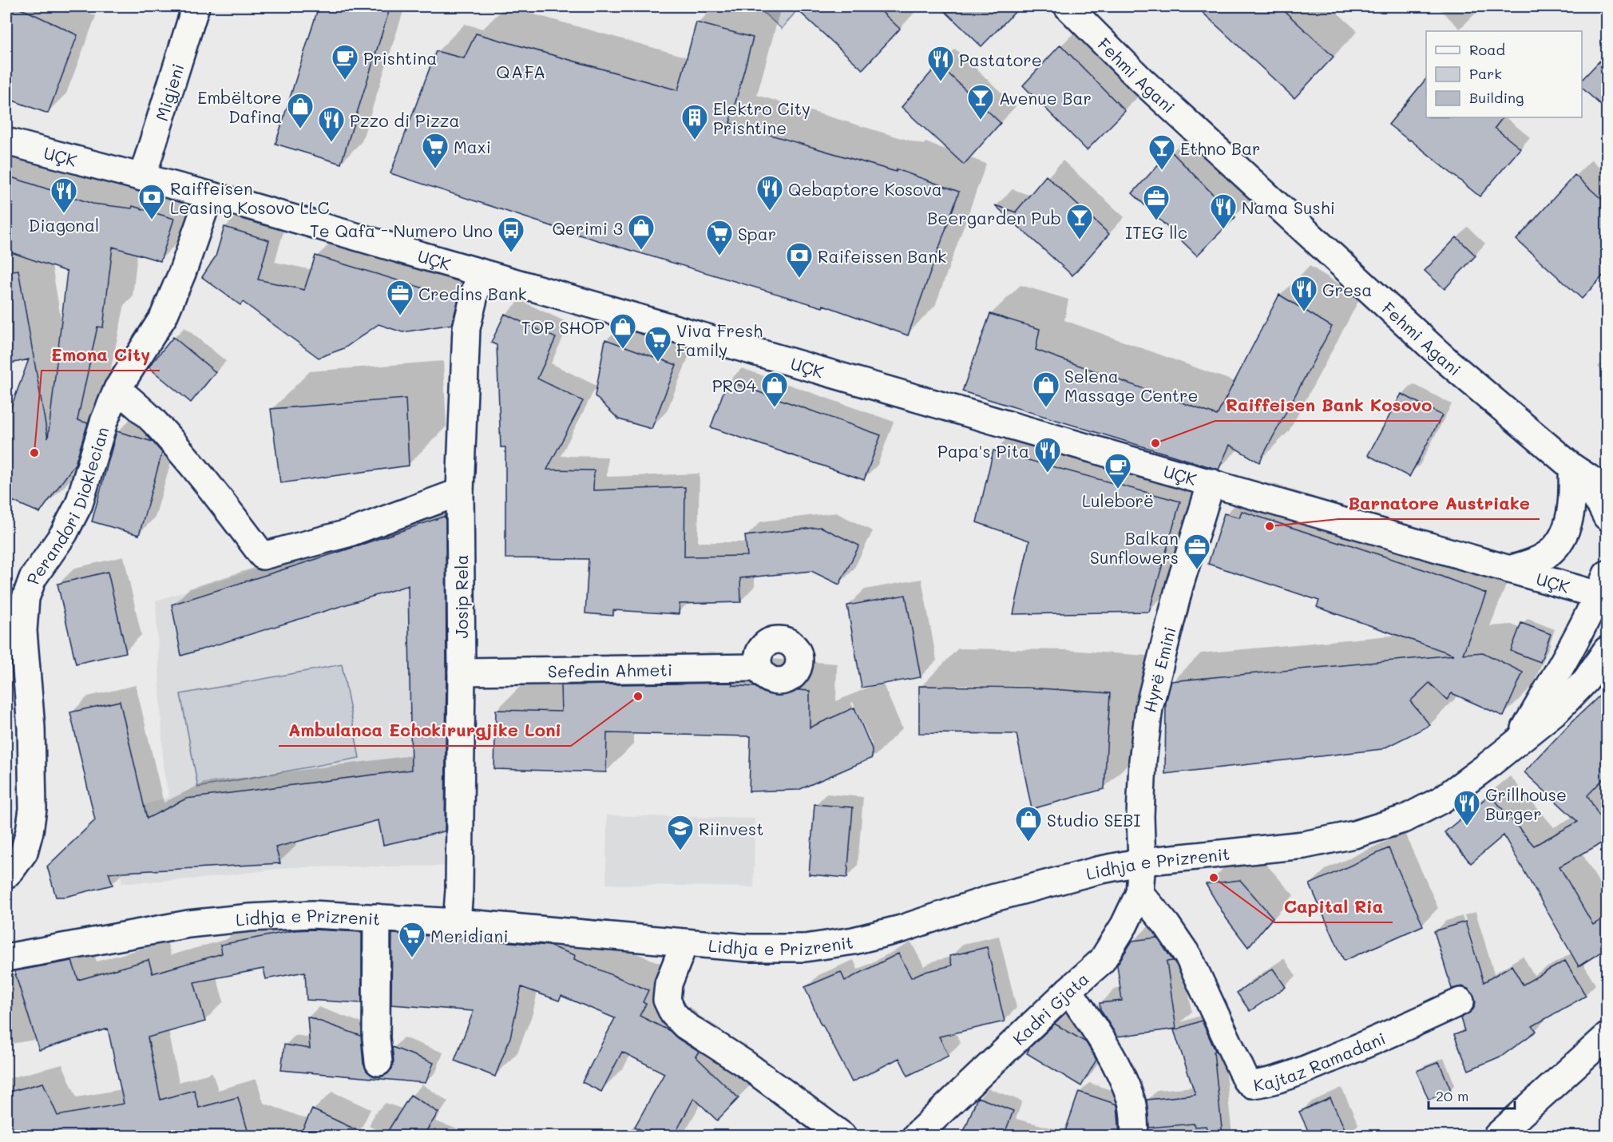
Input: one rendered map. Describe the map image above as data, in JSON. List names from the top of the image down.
{
  "streets": {
    "street": [
      "Fehmi Agani",
      "Migjeni",
      "UÇK",
      "Perandori Dioklecian",
      "Josip Rela",
      "Sefedin Ahmeti",
      "Hyrë Emini",
      "Lidhja e Prizrenit",
      "Kadri Gjata",
      "Kajtaz Ramadani"
    ]
  },
  "crossings": [
    ["Migjeni", "UÇK"],
    ["UÇK", "Perandori Dioklecian"],
    ["UÇK", "Josip Rela"],
    ["UÇK", "Hyrë Emini"],
    ["UÇK", "Lidhja e Prizrenit"],
    ["Josip Rela", "Sefedin Ahmeti"],
    ["Josip Rela", "Lidhja e Prizrenit"],
    ["Hyrë Emini", "Lidhja e Prizrenit"],
    ["Hyrë Emini", "Kadri Gjata"],
    ["Lidhja e Prizrenit", "Kadri Gjata"],
    ["Kadri Gjata", "Kajtaz Ramadani"]
  ],
  "districts": ["QAFA"],
  "places": {
    "cafe": ["Prishtina", "Luleborë"],
    "restaurant": [
      "Pastatore",
      "Pzzo di Pizza",
      "Qebaptore Kosova",
      "Diagonal",
      "Nama Sushi",
      "Gresa",
      "Papa's Pita",
      "Grillhouse Burger"
    ],
    "bar": ["Avenue Bar", "Ethno Bar", "Beergarden Pub"],
    "shop": [
      "Embëltore Dafina",
      "Qerimi 3",
      "TOP SHOP",
      "PRO4",
      "Selena Massage Centre",
      "Studio SEBI"
    ],
    "building": ["Elektro City Prishtine"],
    "supermarket": [
      "Maxi",
      "Spar",
      "Viva Fresh Family",
      "Meridiani"
    ],
    "bank": ["Raiffeisen Leasing Kosovo LLC", "Raifeissen Bank"],
    "office": ["ITEG llc", "Credins Bank", "Balkan Sunflowers"],
    "bus stop": ["Te Qafa - Numero Uno"],
    "other": [
      "Raiffeisen Bank Kosovo",
      "Emona City",
      "Barnatore Austriake",
      "Ambulanca Echokirurgjike Loni",
      "Capital Ria"
    ],
    "school or university": ["Riinvest"]
  },
  "legend": ["Road", "Park", "Building"],
  "scale_bar": "20 m"
}
